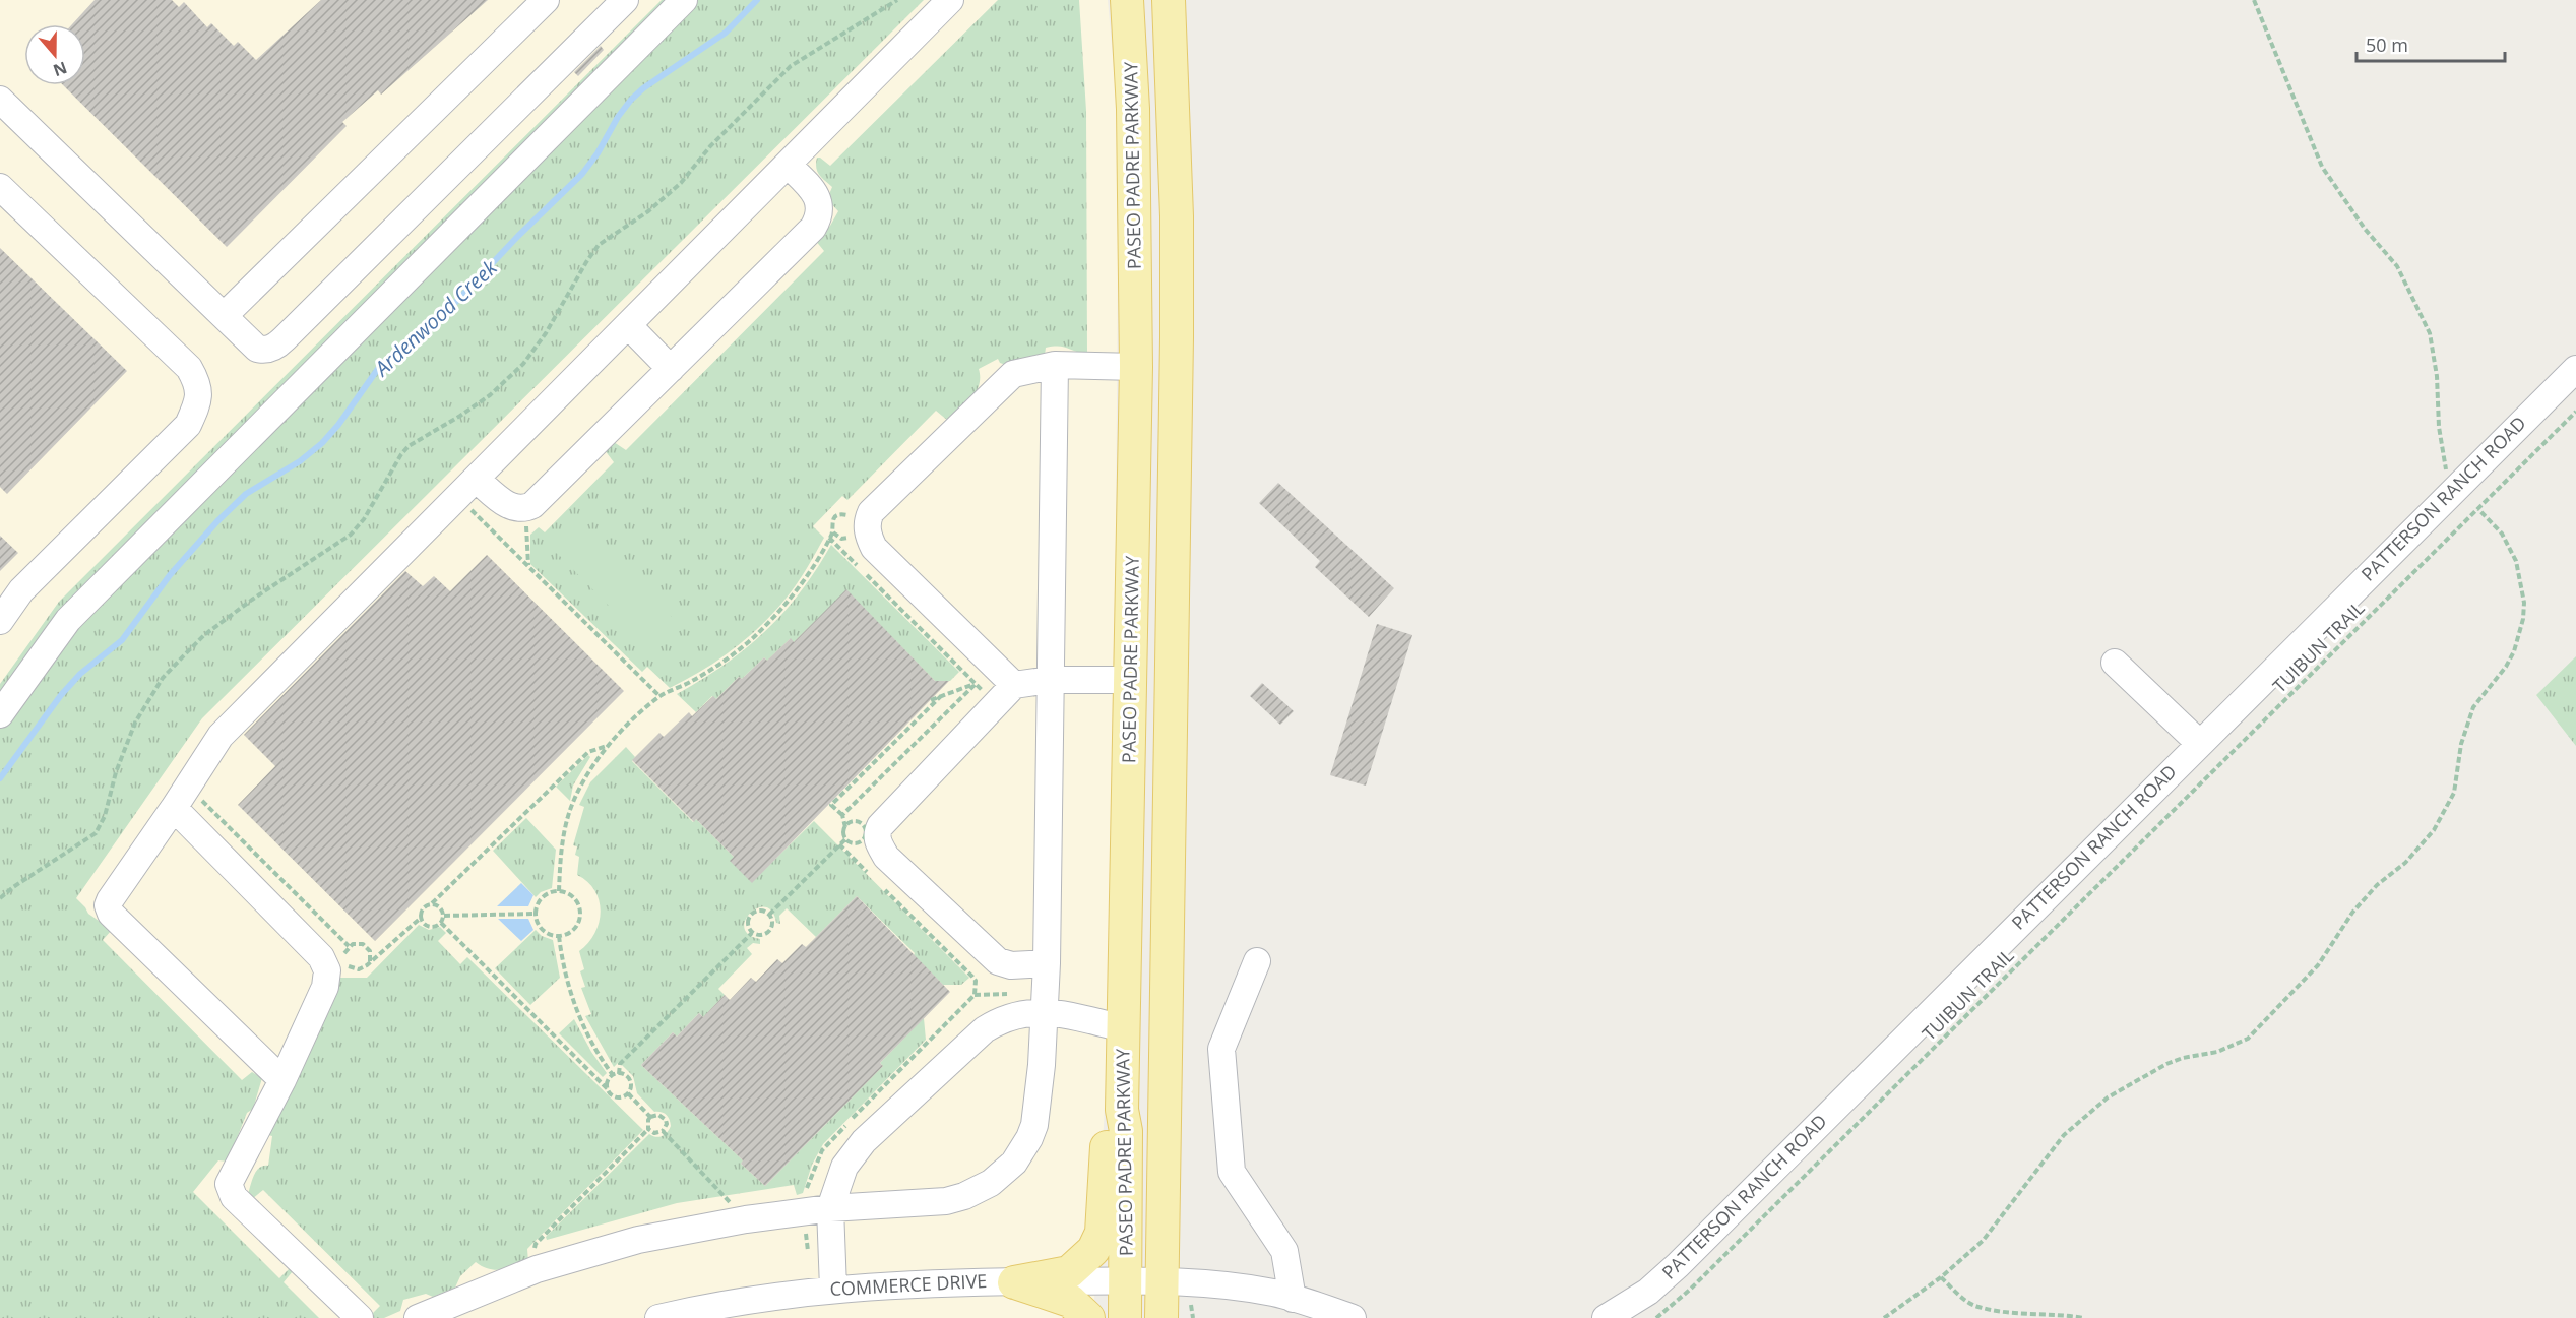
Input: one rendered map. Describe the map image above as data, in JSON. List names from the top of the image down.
{
  "streets": {
    "main road": ["PASEO PADRE PARKWAY"],
    "street": ["PATTERSON RANCH ROAD", "COMMERCE DRIVE"],
    "path": ["TUIBUN TRAIL"]
  },
  "crossings": [
    ["PASEO PADRE PARKWAY", "COMMERCE DRIVE"]
  ],
  "water": ["Ardenwood Creek"],
  "scale_bar": "50 m",
  "north": "bottom"
}
